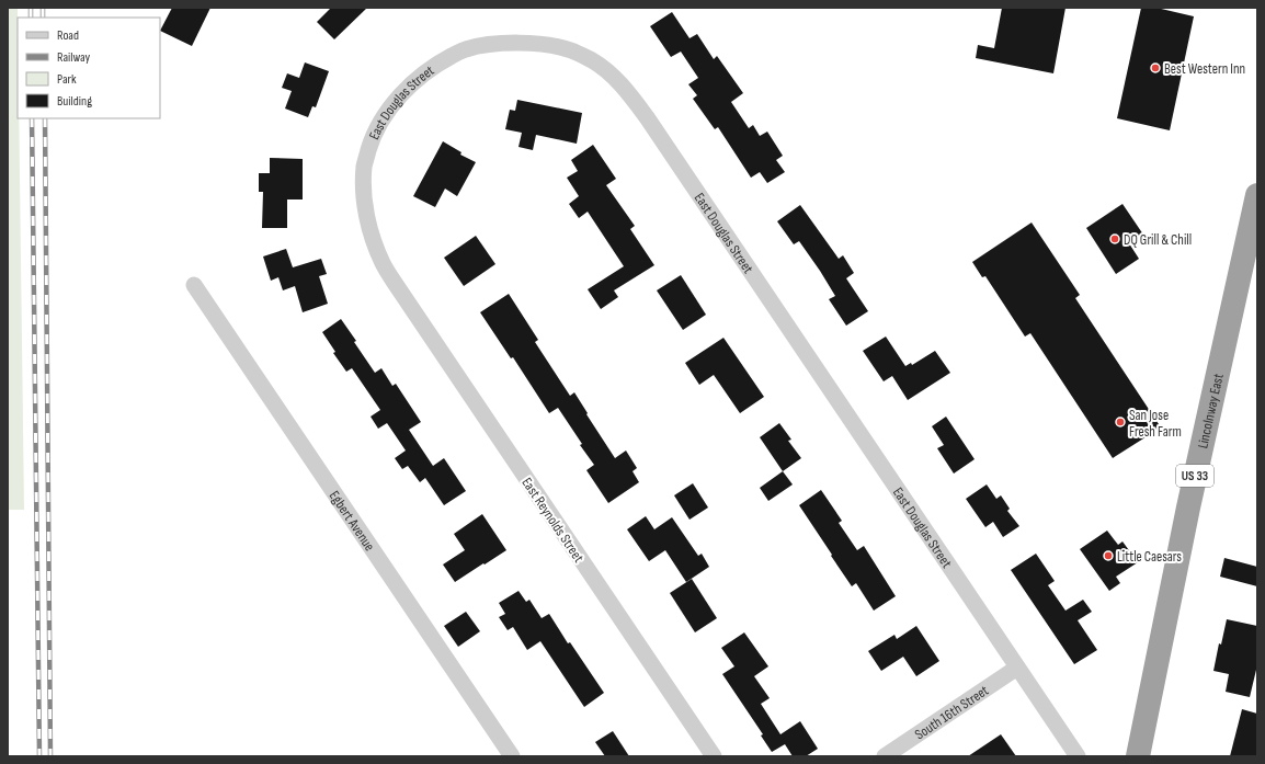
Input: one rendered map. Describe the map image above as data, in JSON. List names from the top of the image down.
{
  "streets": {
    "highway": ["Lincolnway East", "US 33"],
    "street": [
      "East Douglas Street",
      "East Reynolds Street",
      "Egbert Avenue",
      "South 16th Street"
    ]
  },
  "crossings": [
    ["East Douglas Street", "East Reynolds Street"],
    ["East Douglas Street", "South 16th Street"]
  ],
  "places": [
    "Best Western Inn",
    "DQ Grill & Chill",
    "San Jose Fresh Farm",
    "Little Caesars"
  ],
  "legend": [
    "Road",
    "Railway",
    "Park",
    "Building"
  ]
}
